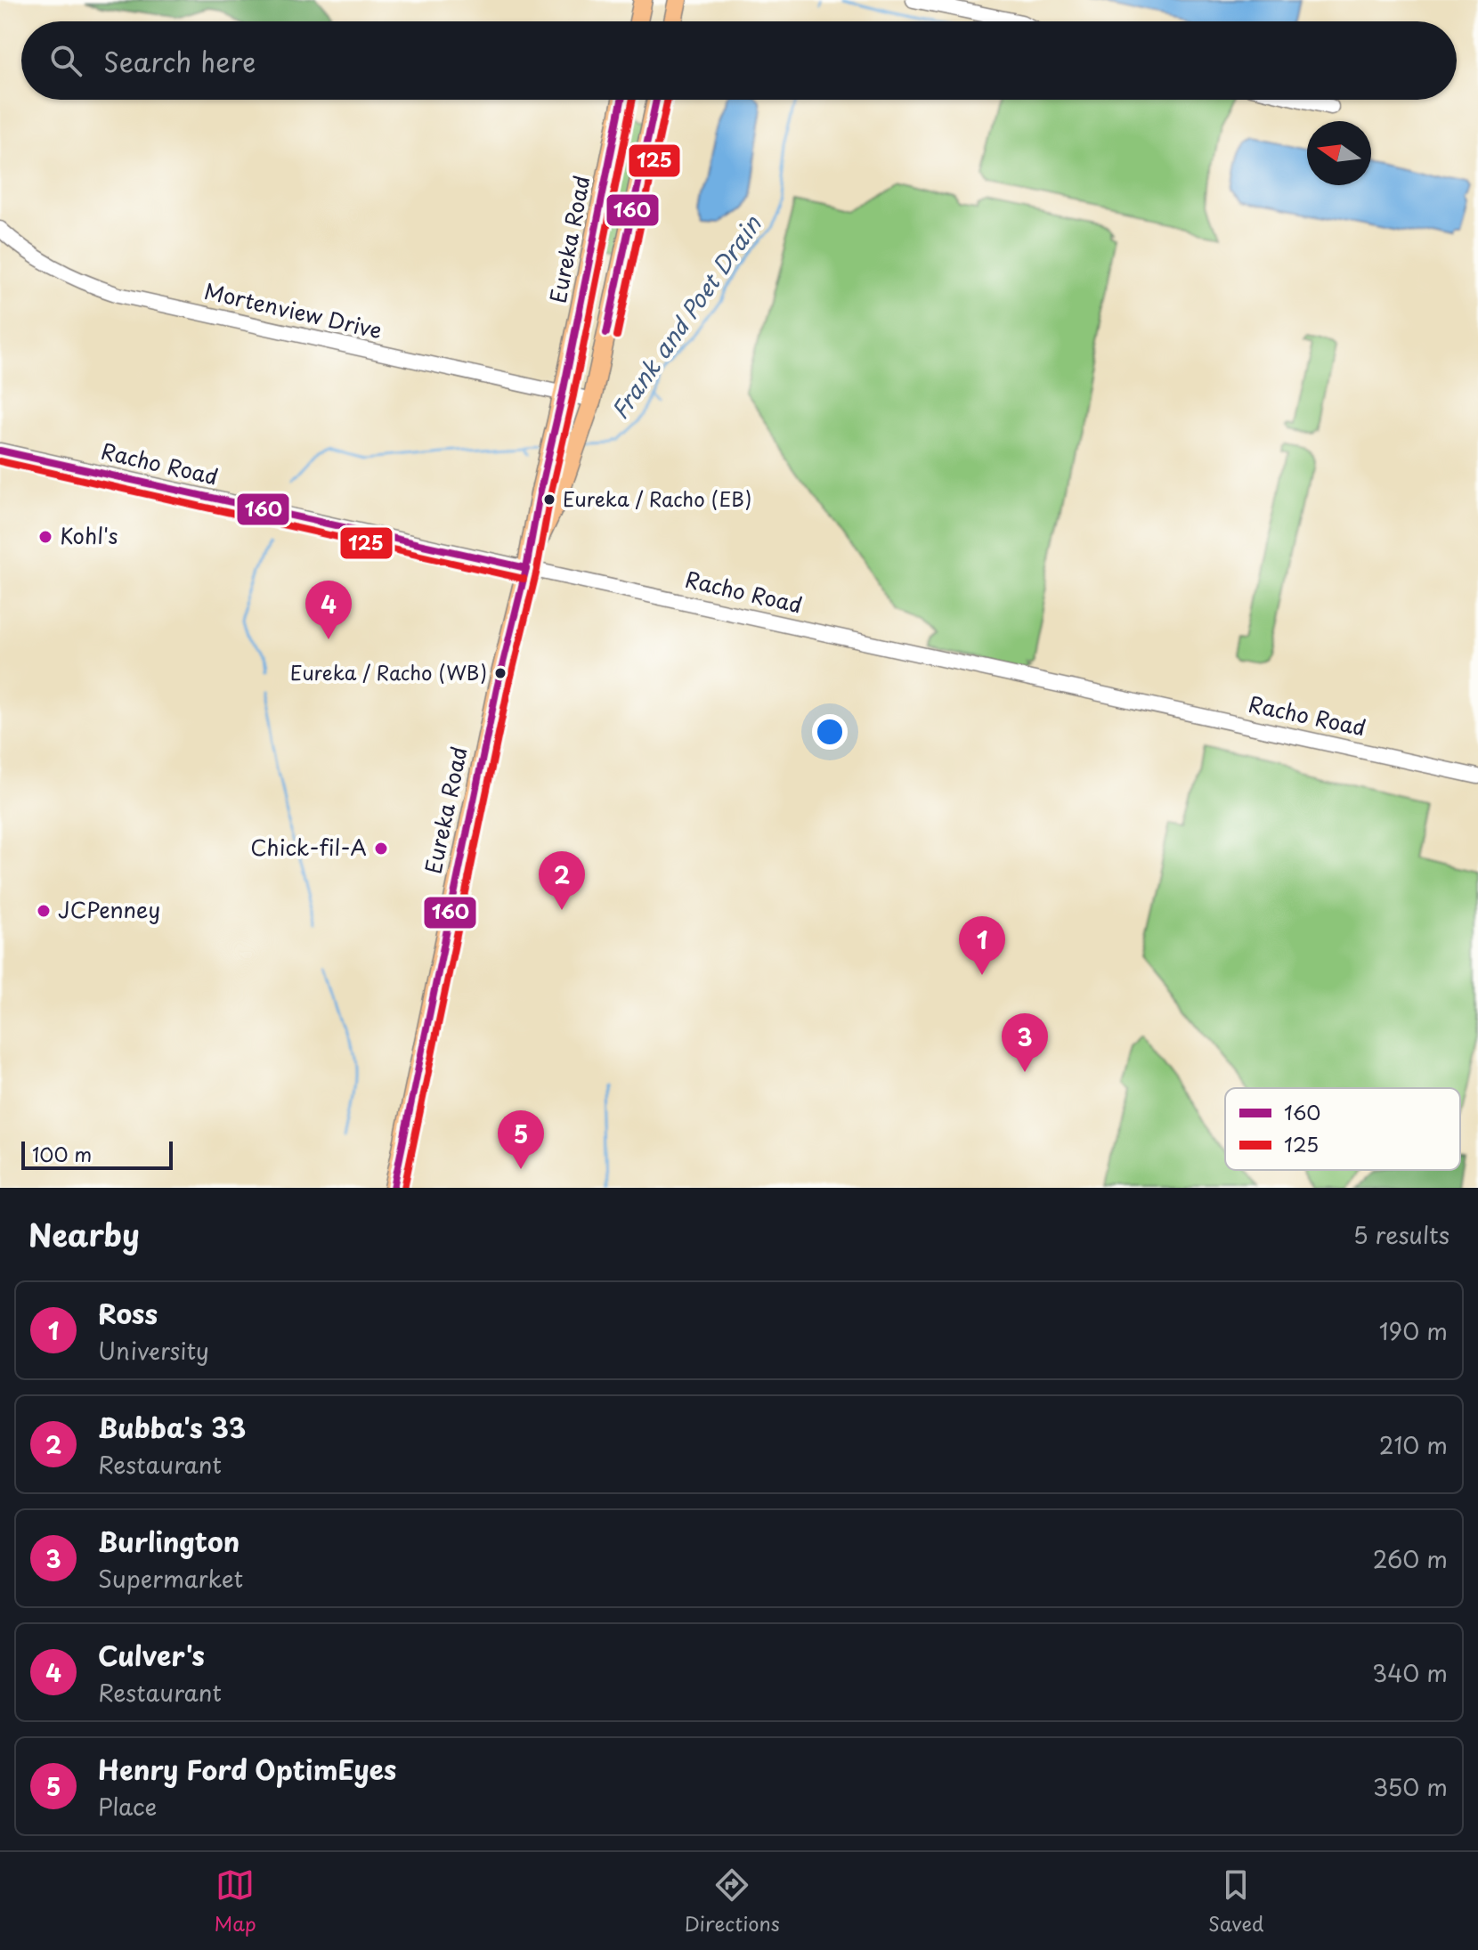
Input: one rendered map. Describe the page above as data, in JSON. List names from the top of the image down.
{
  "streets": {
    "main road": ["Eureka Road"],
    "street": ["Mortenview Drive", "Racho Road"]
  },
  "crossings": [
    ["Eureka Road", "Mortenview Drive"],
    ["Eureka Road", "Racho Road"]
  ],
  "water": ["Frank and Poet Drain"],
  "places": [
    "Eureka / Racho (EB)",
    "Kohl's",
    "Eureka / Racho (WB)",
    "Chick-fil-A",
    "JCPenney"
  ],
  "lines": ["transit line 160", "transit line 125"],
  "legend": ["160", "125"],
  "scale_bar": "100 m",
  "north": "left",
  "page": {
    "search": "Search here",
    "pins": [
      "4",
      "2",
      "1",
      "3",
      "5"
    ],
    "scale": "100 m",
    "heading": ["Nearby", "5 results"],
    "list": [
      {
        "mark": "1",
        "name": "Ross",
        "note": "University",
        "value": "190 m"
      },
      {
        "mark": "2",
        "name": "Bubba's 33",
        "note": "Restaurant",
        "value": "210 m"
      },
      {
        "mark": "3",
        "name": "Burlington",
        "note": "Supermarket",
        "value": "260 m"
      },
      {
        "mark": "4",
        "name": "Culver's",
        "note": "Restaurant",
        "value": "340 m"
      },
      {
        "mark": "5",
        "name": "Henry Ford OptimEyes",
        "note": "Place",
        "value": "350 m"
      }
    ],
    "nav": ["Map", "Directions", "Saved"]
  }
}
